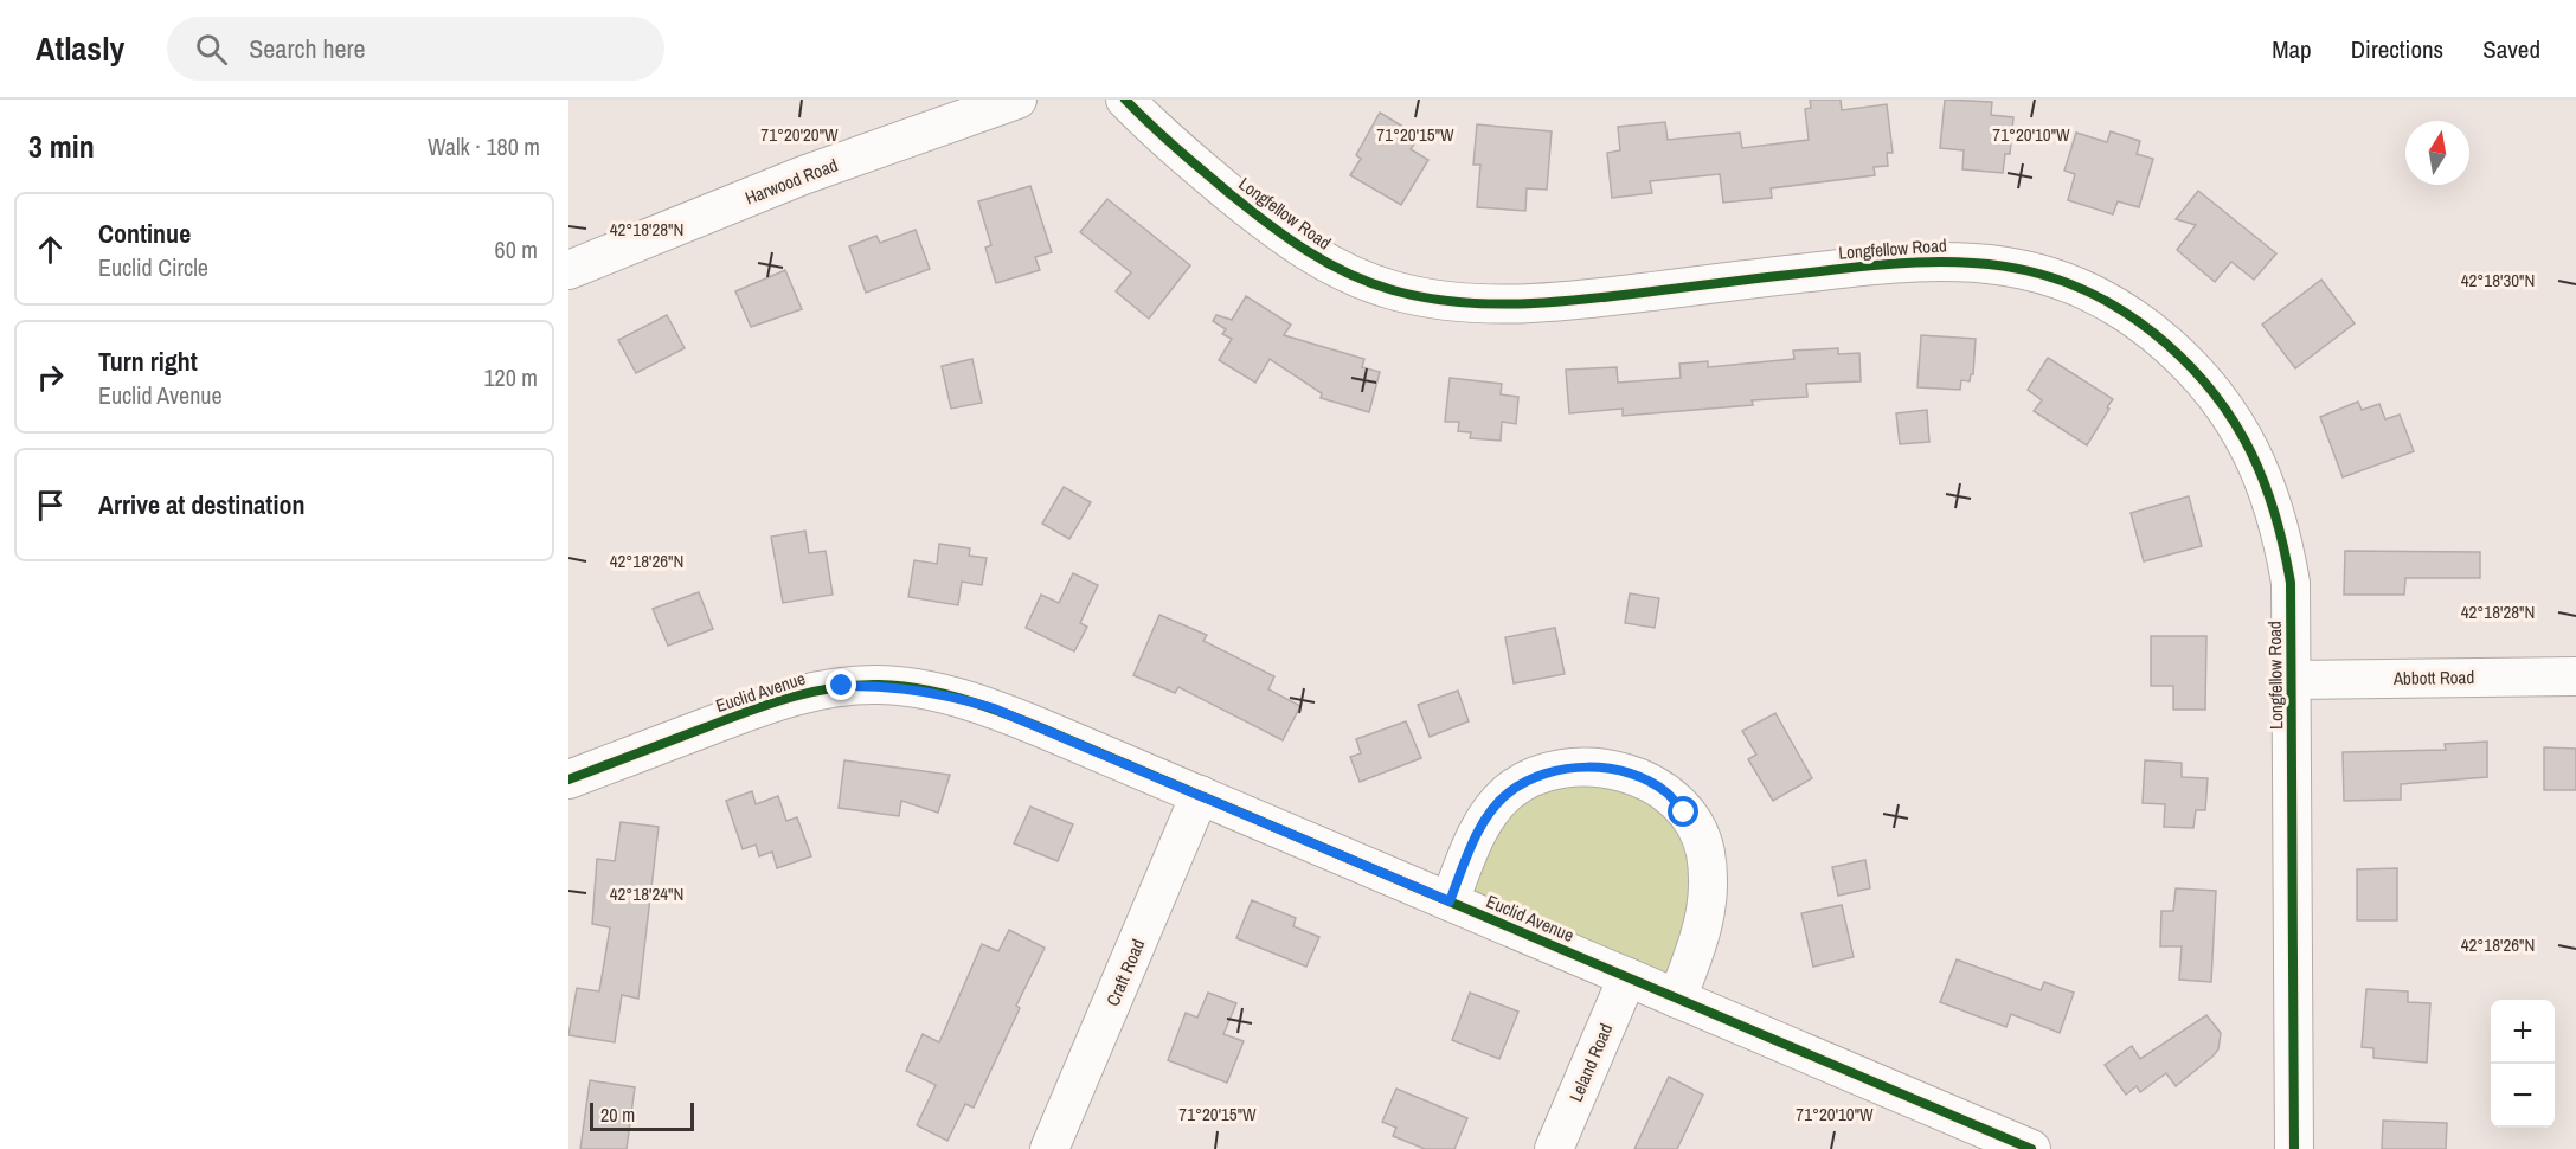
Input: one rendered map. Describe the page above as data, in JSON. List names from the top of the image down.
{
  "streets": {
    "street": [
      "Harwood Road",
      "Longfellow Road",
      "Abbott Road",
      "Euclid Avenue",
      "Craft Road",
      "Leland Road"
    ]
  },
  "crossings": [
    ["Longfellow Road", "Abbott Road"],
    ["Euclid Avenue", "Craft Road"],
    ["Euclid Avenue", "Leland Road"]
  ],
  "scale_bar": "20 m",
  "north": "top",
  "page": {
    "header": "Atlasly",
    "search": "Search here",
    "nav": ["Map", "Directions", "Saved"],
    "heading": ["3 min", "Walk · 180 m"],
    "list": [
      ["Continue", "Euclid Circle", "60 m"],
      ["Turn right", "Euclid Avenue", "120 m"],
      "Arrive at destination"
    ],
    "map_buttons": ["+", "−"],
    "scale": "20 m"
  },
  "coordinates": [
    "71°20'20\"W",
    "71°20'15\"W",
    "71°20'10\"W",
    "42°18'28\"N",
    "42°18'30\"N",
    "42°18'26\"N",
    "42°18'24\"N"
  ]
}
